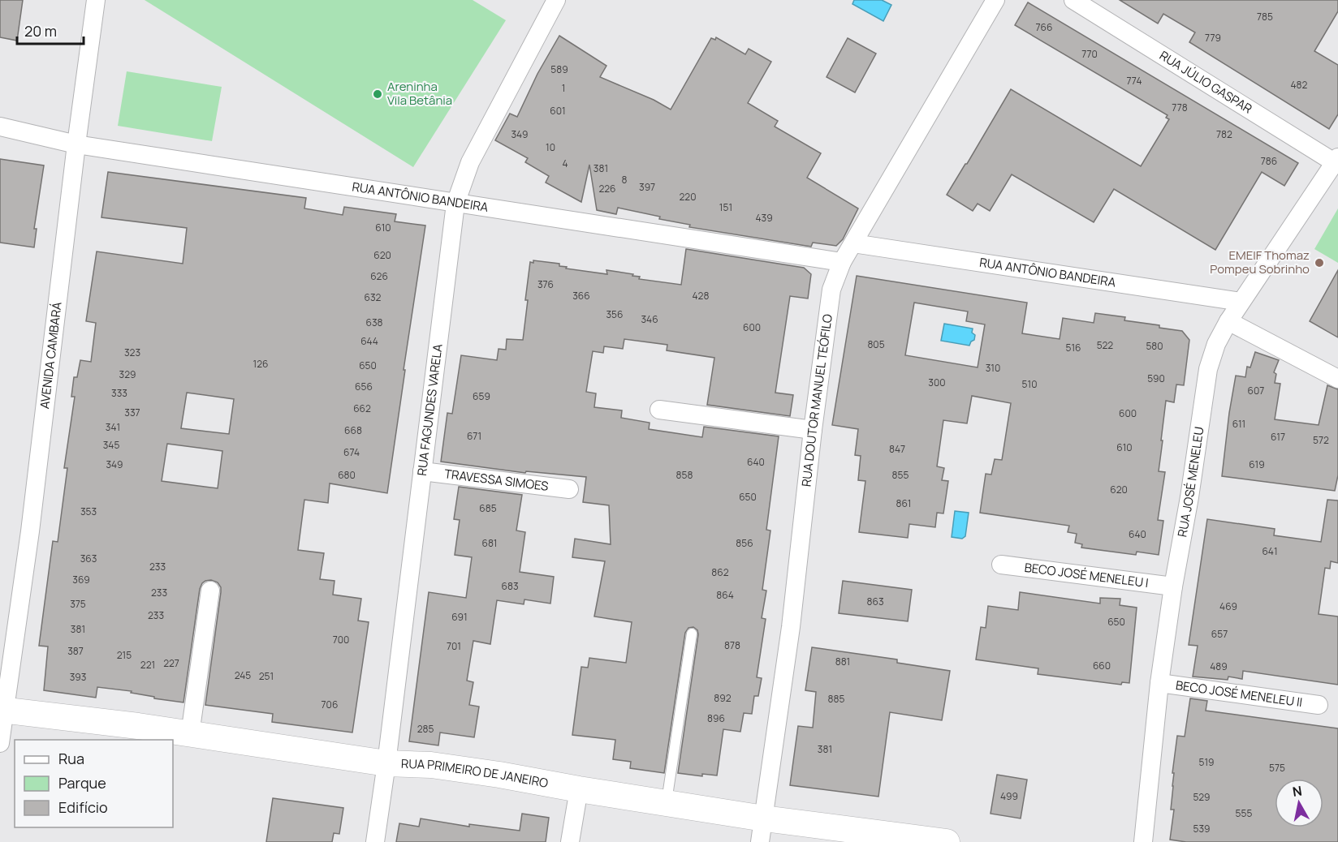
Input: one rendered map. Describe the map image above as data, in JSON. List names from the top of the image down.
{
  "streets": {
    "street": [
      "RUA JÚLIO GASPAR",
      "RUA ANTÔNIO BANDEIRA",
      "AVENIDA CAMBARÁ",
      "RUA DOUTOR MANUEL TEÓFILO",
      "RUA FAGUNDES VARELA",
      "TRAVESSA SIMOES",
      "RUA JOSÉ MENELEU",
      "BECO JOSÉ MENELEU I",
      "BECO JOSÉ MENELEU II",
      "RUA PRIMEIRO DE JANEIRO"
    ]
  },
  "crossings": [
    ["RUA JÚLIO GASPAR", "RUA JOSÉ MENELEU"],
    ["RUA ANTÔNIO BANDEIRA", "AVENIDA CAMBARÁ"],
    ["RUA ANTÔNIO BANDEIRA", "RUA DOUTOR MANUEL TEÓFILO"],
    ["RUA ANTÔNIO BANDEIRA", "RUA FAGUNDES VARELA"],
    ["RUA ANTÔNIO BANDEIRA", "RUA JOSÉ MENELEU"],
    ["AVENIDA CAMBARÁ", "RUA PRIMEIRO DE JANEIRO"],
    ["RUA DOUTOR MANUEL TEÓFILO", "RUA PRIMEIRO DE JANEIRO"],
    ["RUA FAGUNDES VARELA", "TRAVESSA SIMOES"],
    ["RUA FAGUNDES VARELA", "RUA PRIMEIRO DE JANEIRO"],
    ["RUA JOSÉ MENELEU", "BECO JOSÉ MENELEU I"],
    ["RUA JOSÉ MENELEU", "BECO JOSÉ MENELEU II"]
  ],
  "places": ["Areninha Vila Betânia", "EMEIF Thomaz Pompeu Sobrinho"],
  "house_numbers": [
    "785",
    "766",
    "779",
    "770",
    "589",
    "774",
    "482",
    "1",
    "778",
    "601",
    "349",
    "782",
    "10",
    "786",
    "4",
    "381",
    "8",
    "397",
    "226",
    "220",
    "151",
    "439",
    "610",
    "620",
    "626",
    "376",
    "366",
    "428",
    "632",
    "356",
    "346",
    "638",
    "600",
    "644",
    "805",
    "522",
    "580",
    "516",
    "323",
    "126",
    "650",
    "310",
    "329",
    "590",
    "300",
    "510",
    "656",
    "607",
    "333",
    "659",
    "662",
    "337",
    "600",
    "611",
    "341",
    "668",
    "671",
    "617",
    "572",
    "345",
    "610",
    "847",
    "674",
    "640",
    "349",
    "619",
    "680",
    "858",
    "855",
    "620",
    "650",
    "861",
    "685",
    "353",
    "640",
    "681",
    "856",
    "641",
    "363",
    "233",
    "862",
    "369",
    "683",
    "233",
    "864",
    "863",
    "375",
    "469",
    "233",
    "691",
    "650",
    "381",
    "657",
    "700",
    "878",
    "701",
    "387",
    "215",
    "881",
    "227",
    "221",
    "660",
    "489",
    "245",
    "251",
    "393",
    "892",
    "885",
    "706",
    "896",
    "285",
    "381",
    "519",
    "575",
    "499",
    "529",
    "555",
    "539"
  ],
  "legend": ["Rua", "Parque", "Edifício"],
  "scale_bar": "20 m",
  "north": "top"
}
